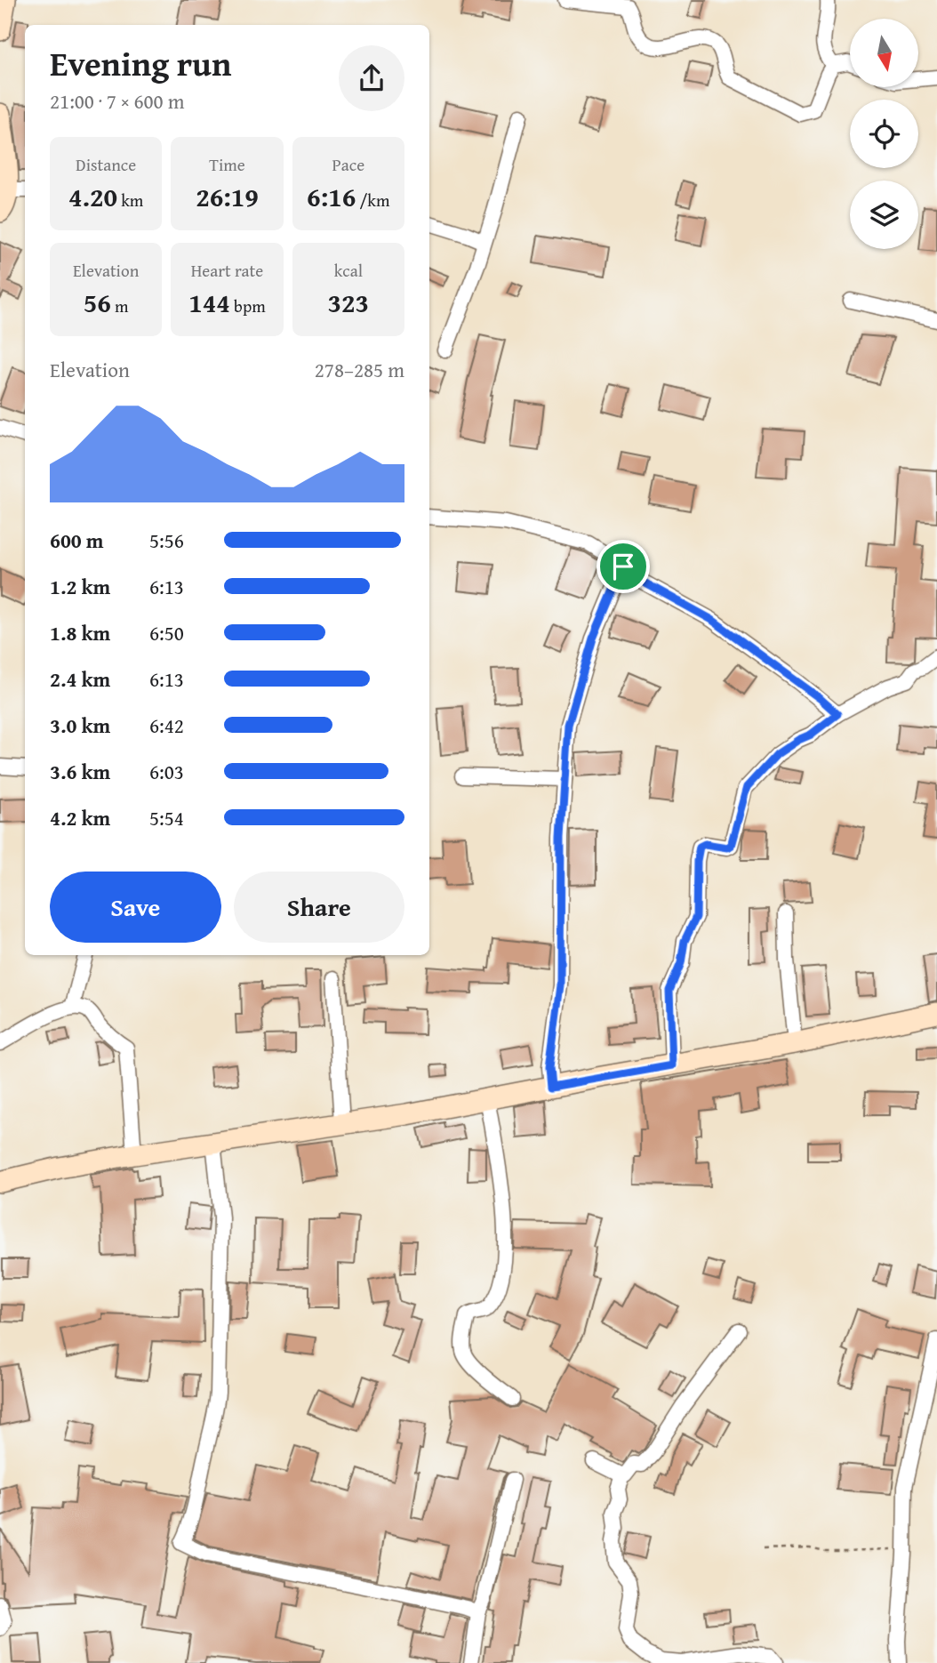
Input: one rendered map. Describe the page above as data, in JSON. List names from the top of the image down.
{
  "north": "bottom",
  "page": {
    "heading": ["Evening run", "21:00 · 7 × 600 m"],
    "stats": [
      ["Distance", "4.20 km"],
      ["Time", "26:19"],
      ["Pace", "6:16 /km"],
      ["Elevation", "56 m"],
      ["Heart rate", "144 bpm"],
      ["kcal", "323"]
    ],
    "chart": ["Elevation", "278–285 m"],
    "list": [
      {
        "name": "600 m",
        "note": "5:56"
      },
      {
        "name": "1.2 km",
        "note": "6:13"
      },
      {
        "name": "1.8 km",
        "note": "6:50"
      },
      {
        "name": "2.4 km",
        "note": "6:13"
      },
      {
        "name": "3.0 km",
        "note": "6:42"
      },
      {
        "name": "3.6 km",
        "note": "6:03"
      },
      {
        "name": "4.2 km",
        "note": "5:54"
      }
    ],
    "buttons": ["Save", "Share"]
  }
}
